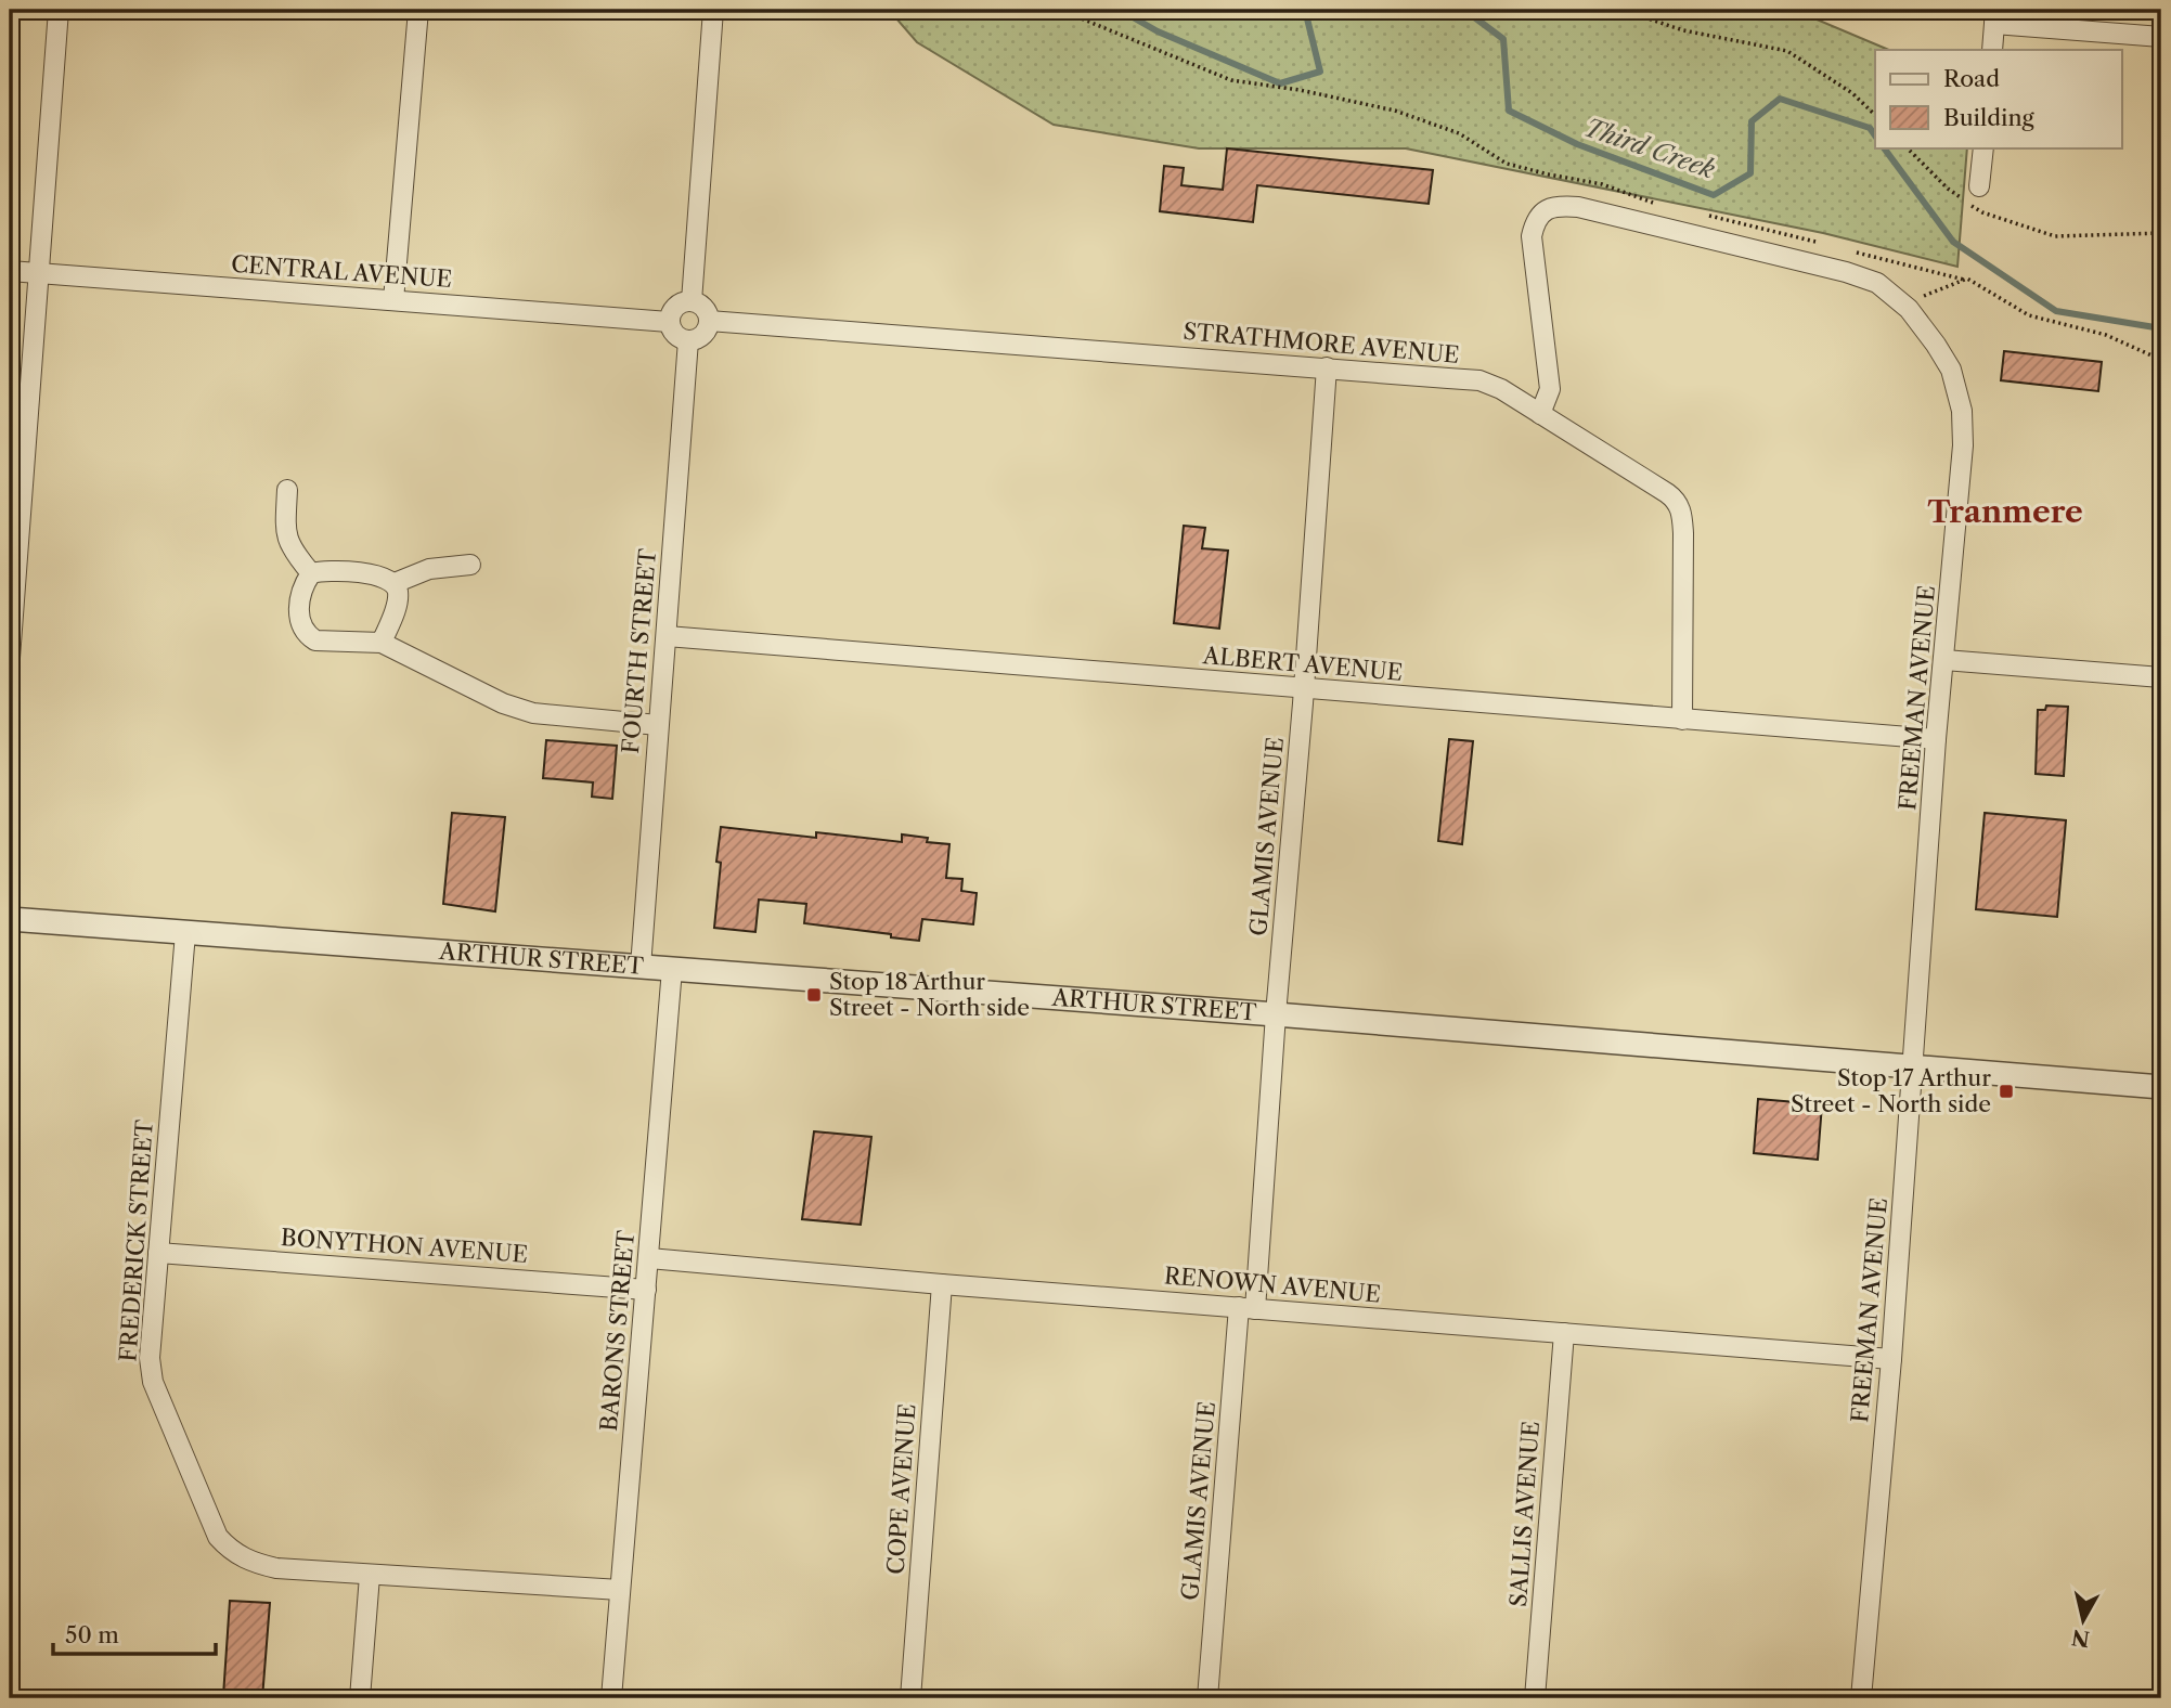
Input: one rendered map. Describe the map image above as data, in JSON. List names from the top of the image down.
{
  "streets": {
    "street": [
      "CENTRAL AVENUE",
      "STRATHMORE AVENUE",
      "FOURTH STREET",
      "ALBERT AVENUE",
      "FREEMAN AVENUE",
      "GLAMIS AVENUE",
      "ARTHUR STREET",
      "FREDERICK STREET",
      "BONYTHON AVENUE",
      "RENOWN AVENUE",
      "BARONS STREET",
      "COPE AVENUE",
      "SALLIS AVENUE"
    ]
  },
  "crossings": [
    ["CENTRAL AVENUE", "STRATHMORE AVENUE"],
    ["CENTRAL AVENUE", "FOURTH STREET"],
    ["STRATHMORE AVENUE", "FOURTH STREET"],
    ["STRATHMORE AVENUE", "ALBERT AVENUE"],
    ["STRATHMORE AVENUE", "FREEMAN AVENUE"],
    ["STRATHMORE AVENUE", "GLAMIS AVENUE"],
    ["FOURTH STREET", "ALBERT AVENUE"],
    ["FOURTH STREET", "ARTHUR STREET"],
    ["ALBERT AVENUE", "FREEMAN AVENUE"],
    ["ALBERT AVENUE", "GLAMIS AVENUE"],
    ["FREEMAN AVENUE", "ARTHUR STREET"],
    ["FREEMAN AVENUE", "RENOWN AVENUE"],
    ["GLAMIS AVENUE", "ARTHUR STREET"],
    ["GLAMIS AVENUE", "RENOWN AVENUE"],
    ["ARTHUR STREET", "FREDERICK STREET"],
    ["ARTHUR STREET", "BARONS STREET"],
    ["FREDERICK STREET", "BONYTHON AVENUE"],
    ["FREDERICK STREET", "BARONS STREET"],
    ["BONYTHON AVENUE", "BARONS STREET"],
    ["RENOWN AVENUE", "BARONS STREET"],
    ["RENOWN AVENUE", "COPE AVENUE"],
    ["RENOWN AVENUE", "SALLIS AVENUE"]
  ],
  "districts": ["Tranmere"],
  "water": ["Third Creek"],
  "places": {
    "transit": ["Stop 18 Arthur Street - North side", "Stop 17 Arthur Street - North side"]
  },
  "legend": ["Road", "Building"],
  "scale_bar": "50 m",
  "north": "bottom"
}
